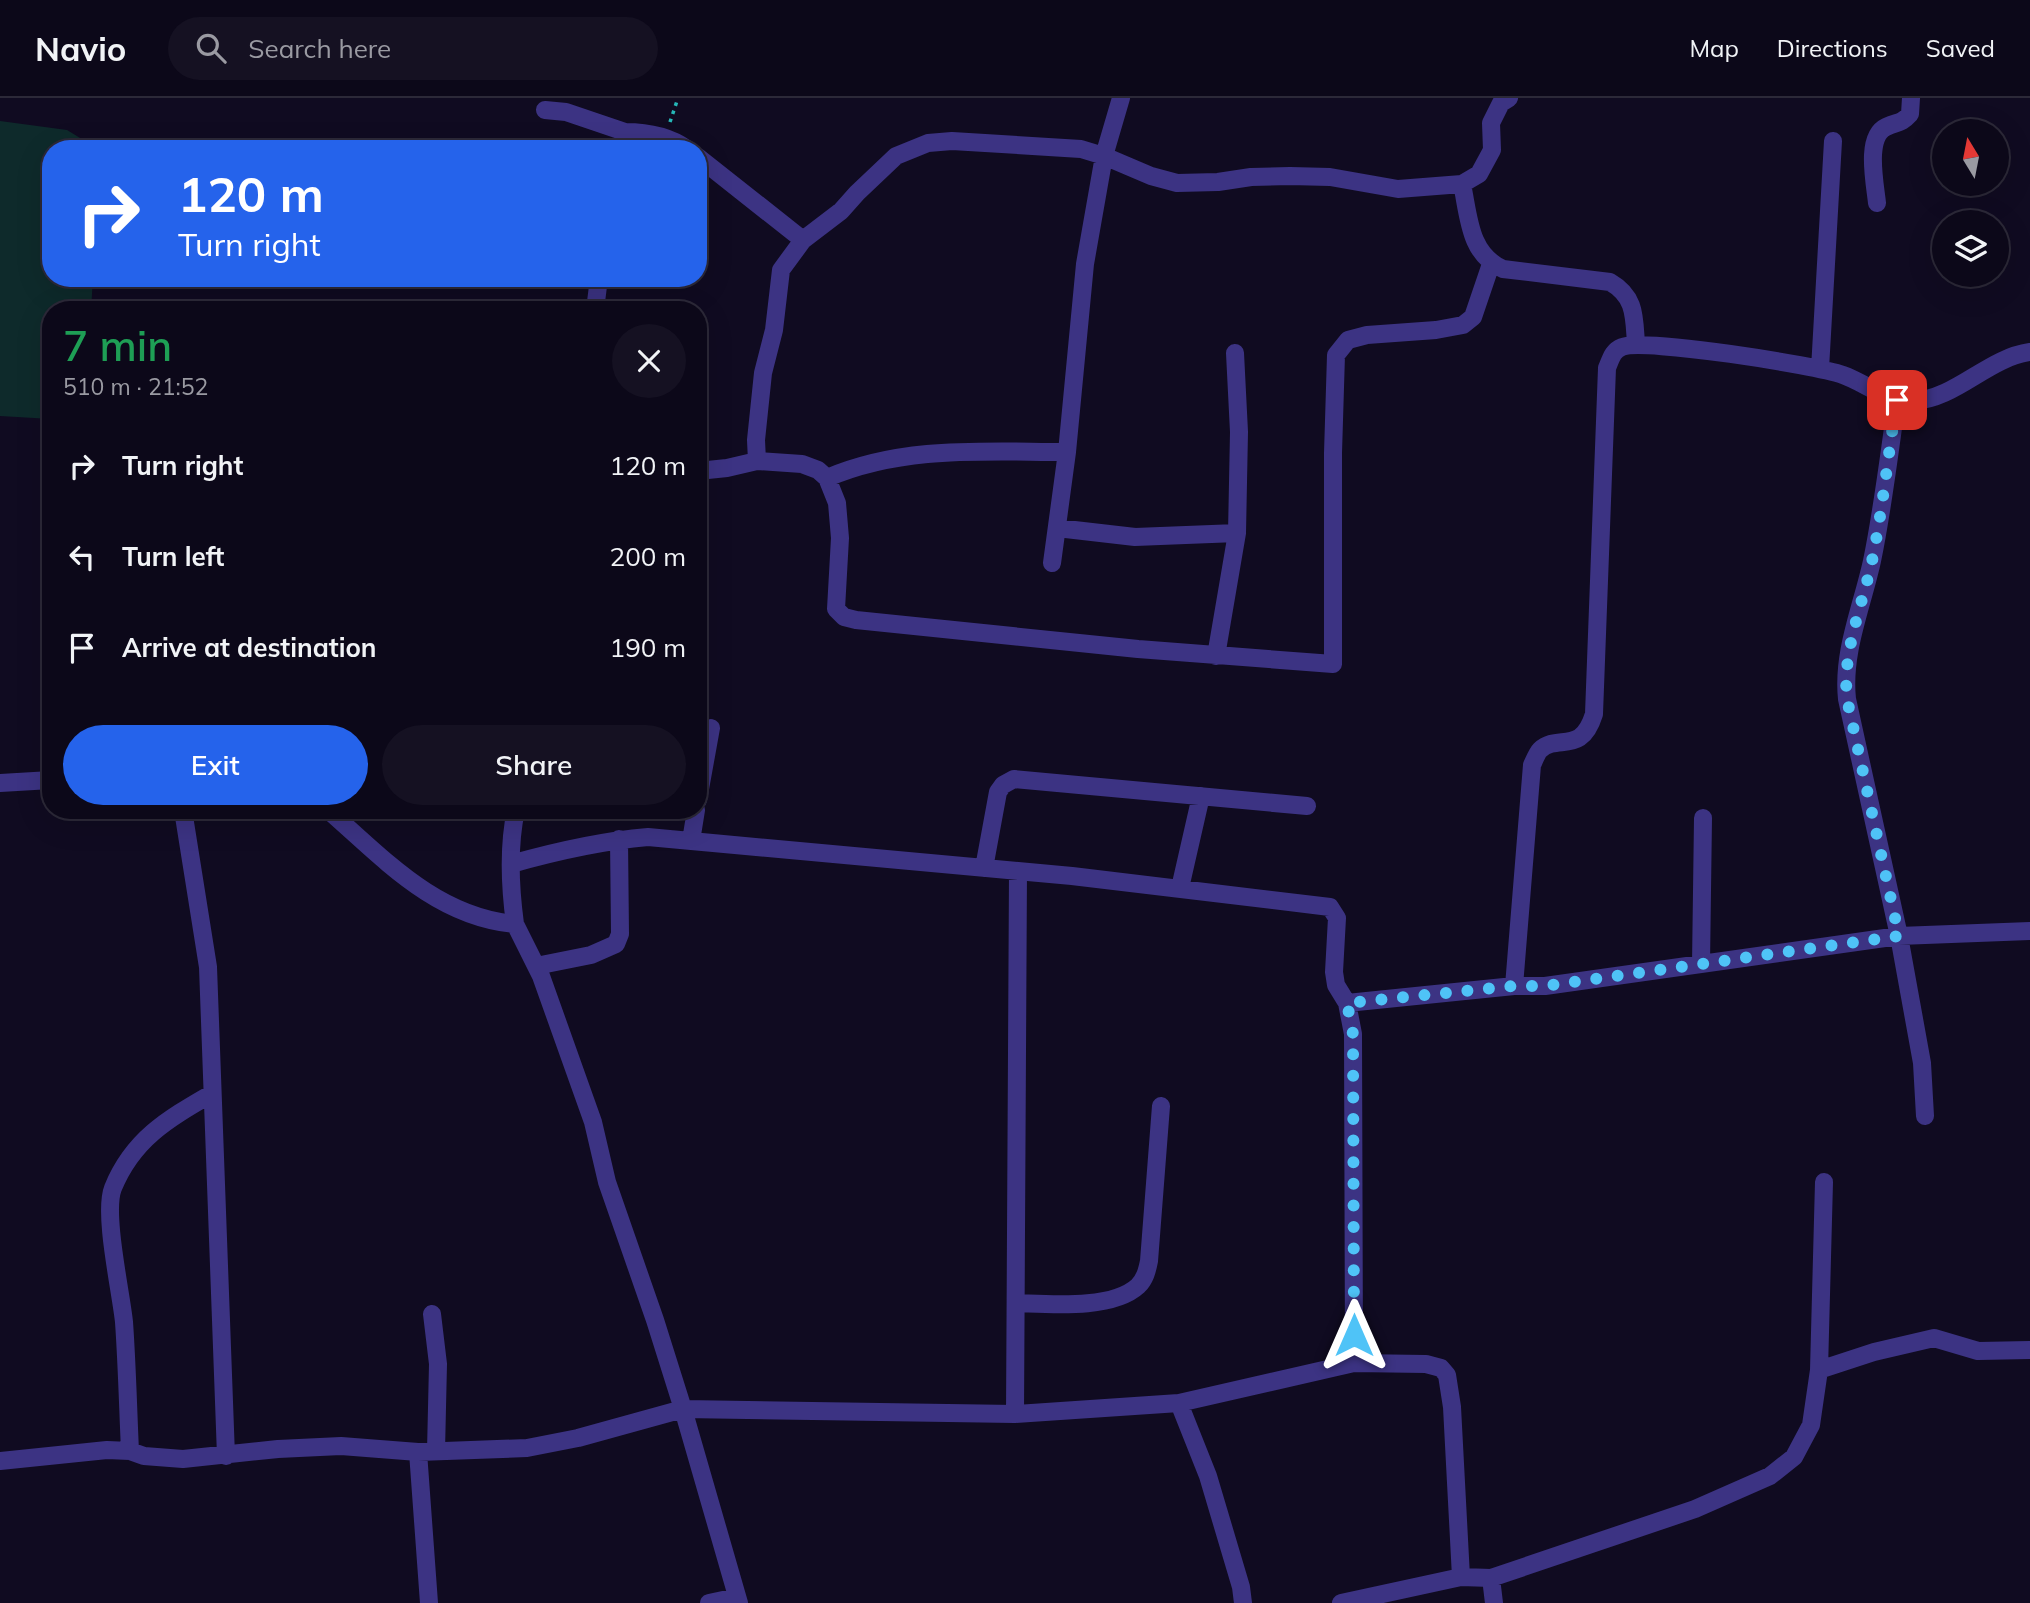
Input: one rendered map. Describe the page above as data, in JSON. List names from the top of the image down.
{
  "north": "top",
  "page": {
    "header": "Navio",
    "search": "Search here",
    "nav": ["Map", "Directions", "Saved"],
    "turn": ["120 m", "Turn right"],
    "heading": ["7 min", "510 m · 21:52"],
    "list": [
      {
        "name": "Turn right",
        "value": "120 m"
      },
      {
        "name": "Turn left",
        "value": "200 m"
      },
      {
        "name": "Arrive at destination",
        "value": "190 m"
      }
    ],
    "buttons": ["Exit", "Share"]
  }
}
